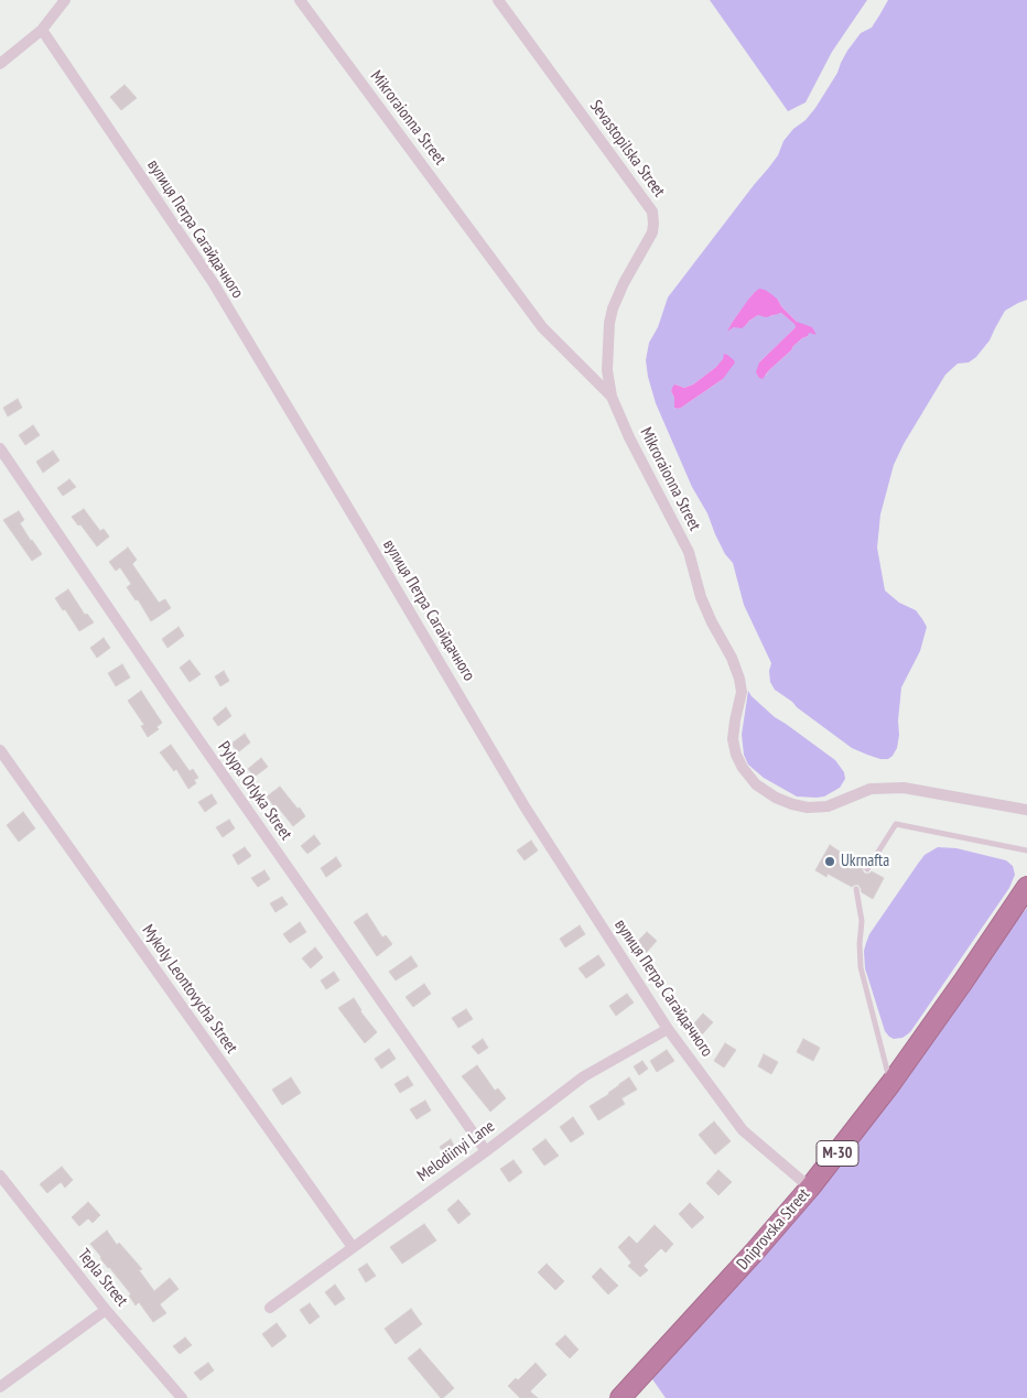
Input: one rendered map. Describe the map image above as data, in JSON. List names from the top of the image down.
{
  "streets": {
    "highway": ["М-30", "Dniprovska Street"],
    "street": [
      "Mikroraionna Street",
      "Sevastopilska Street",
      "вулиця Петра Сагайдачного",
      "Pylypa Orlyka Street",
      "Mykoly Leontovycha Street",
      "Melodiinyi Lane",
      "Tepla Street"
    ]
  },
  "crossings": [
    ["Mikroraionna Street", "Sevastopilska Street"],
    ["вулиця Петра Сагайдачного", "Melodiinyi Lane"],
    ["вулиця Петра Сагайдачного", "Dniprovska Street"],
    ["Pylypa Orlyka Street", "Melodiinyi Lane"],
    ["Mykoly Leontovycha Street", "Melodiinyi Lane"]
  ],
  "places": ["Ukrnafta"]
}
